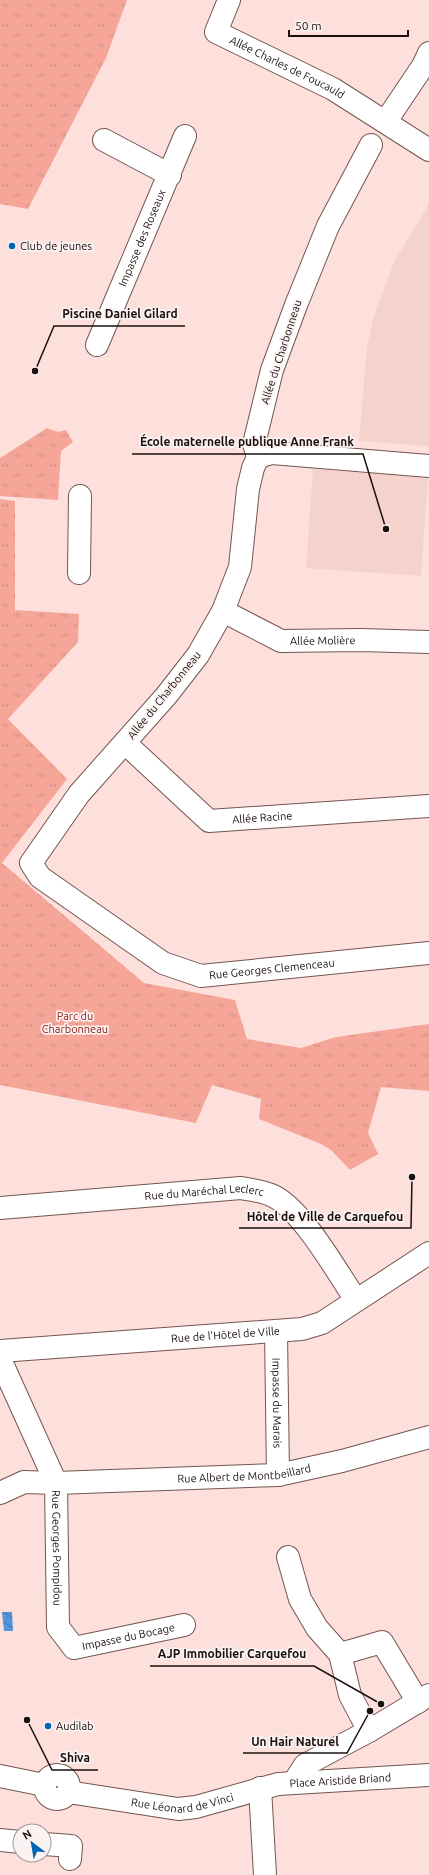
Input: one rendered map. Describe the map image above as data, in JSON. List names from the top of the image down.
{
  "streets": {
    "street": [
      "Allée Charles de Foucauld",
      "Impasse des Roseaux",
      "Allée du Charbonneau",
      "Allée Molière",
      "Allée Racine",
      "Rue Georges Clemenceau",
      "Rue du Maréchal Leclerc",
      "Rue de l'Hôtel de Ville",
      "Impasse du Marais",
      "Rue Albert de Montbeillard",
      "Rue Georges Pompidou",
      "Impasse du Bocage",
      "Place Aristide Briand",
      "Rue Léonard de Vinci"
    ]
  },
  "crossings": [
    ["Allée du Charbonneau", "Allée Molière"],
    ["Allée du Charbonneau", "Allée Racine"],
    ["Allée du Charbonneau", "Rue Georges Clemenceau"],
    ["Rue du Maréchal Leclerc", "Rue de l'Hôtel de Ville"],
    ["Rue de l'Hôtel de Ville", "Impasse du Marais"],
    ["Impasse du Marais", "Rue Albert de Montbeillard"],
    ["Rue Albert de Montbeillard", "Rue Georges Pompidou"],
    ["Rue Georges Pompidou", "Impasse du Bocage"],
    ["Place Aristide Briand", "Rue Léonard de Vinci"]
  ],
  "parks": ["Parc du Charbonneau"],
  "places": [
    "Club de jeunes",
    "Piscine Daniel Gilard",
    "École maternelle publique Anne Frank",
    "Hôtel de Ville de Carquefou",
    "AJP Immobilier Carquefou",
    "Un Hair Naturel",
    "Shiva",
    "Audilab"
  ],
  "scale_bar": "50 m",
  "north": "top left"
}
